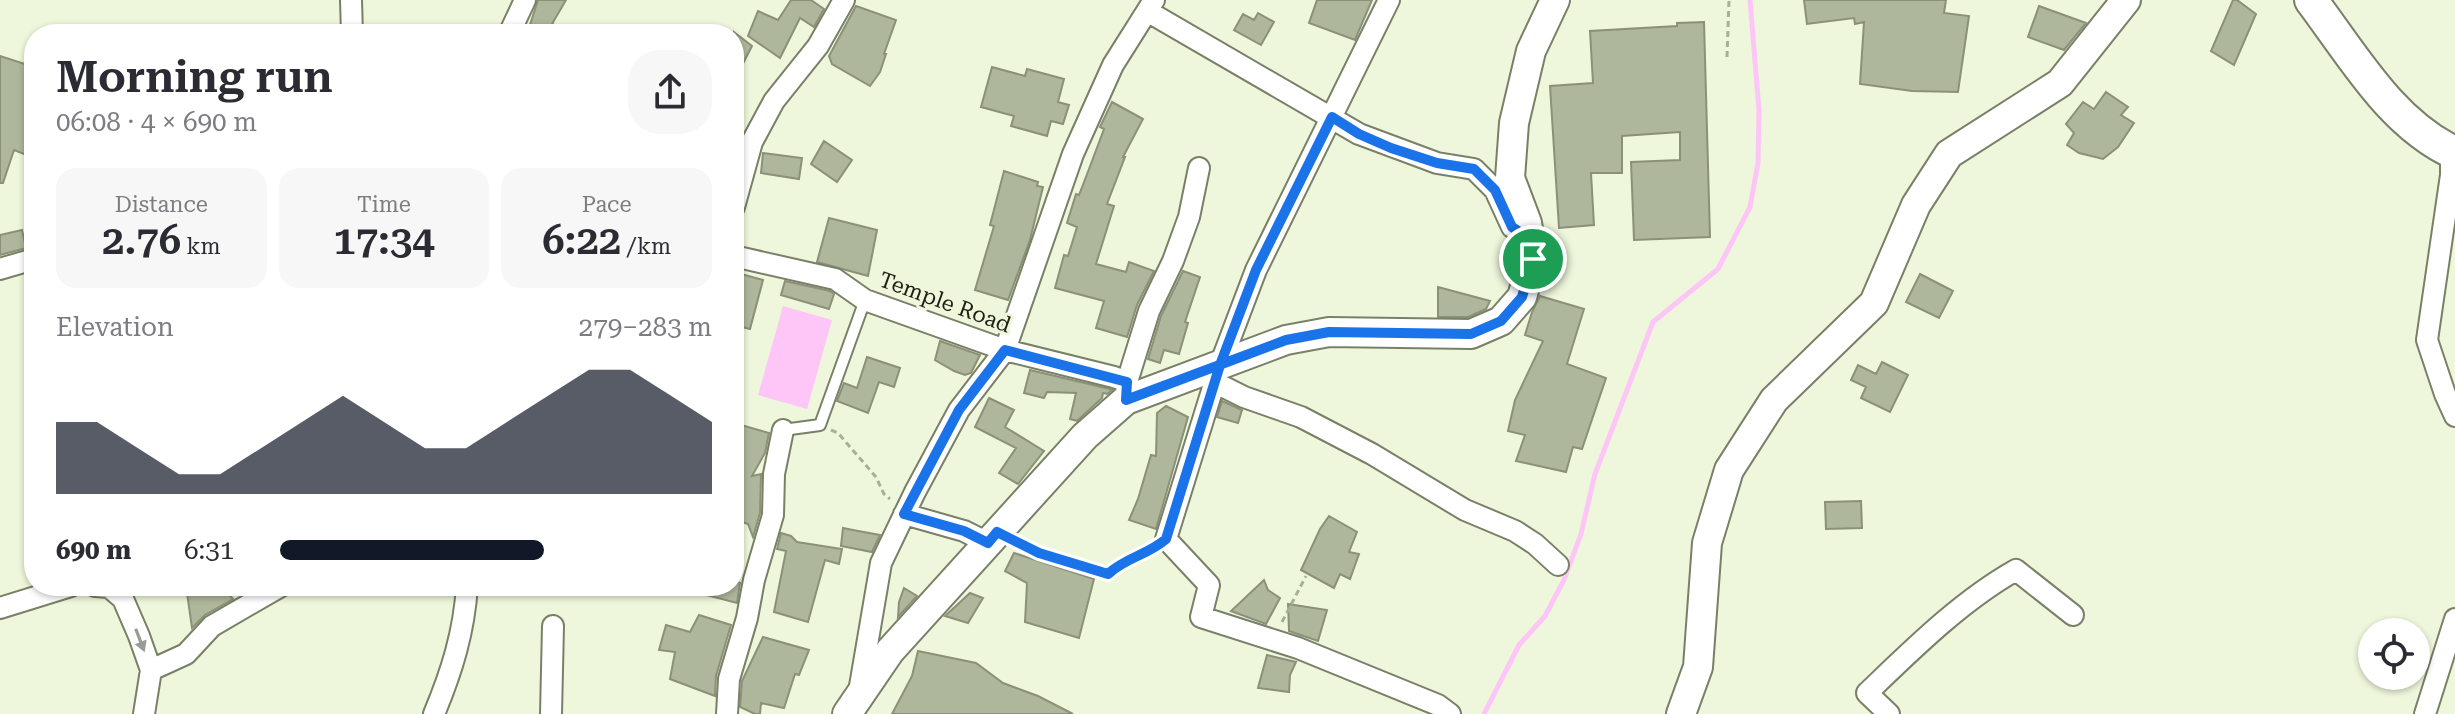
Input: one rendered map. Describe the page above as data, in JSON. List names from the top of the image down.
{
  "streets": {
    "street": ["Temple Road"]
  },
  "page": {
    "heading": ["Morning run", "06:08 · 4 × 690 m"],
    "stats": [
      ["Distance", "2.76 km"],
      ["Time", "17:34"],
      ["Pace", "6:22 /km"]
    ],
    "chart": ["Elevation", "279–283 m"],
    "list": [
      {
        "name": "690 m",
        "note": "6:31"
      }
    ]
  }
}
